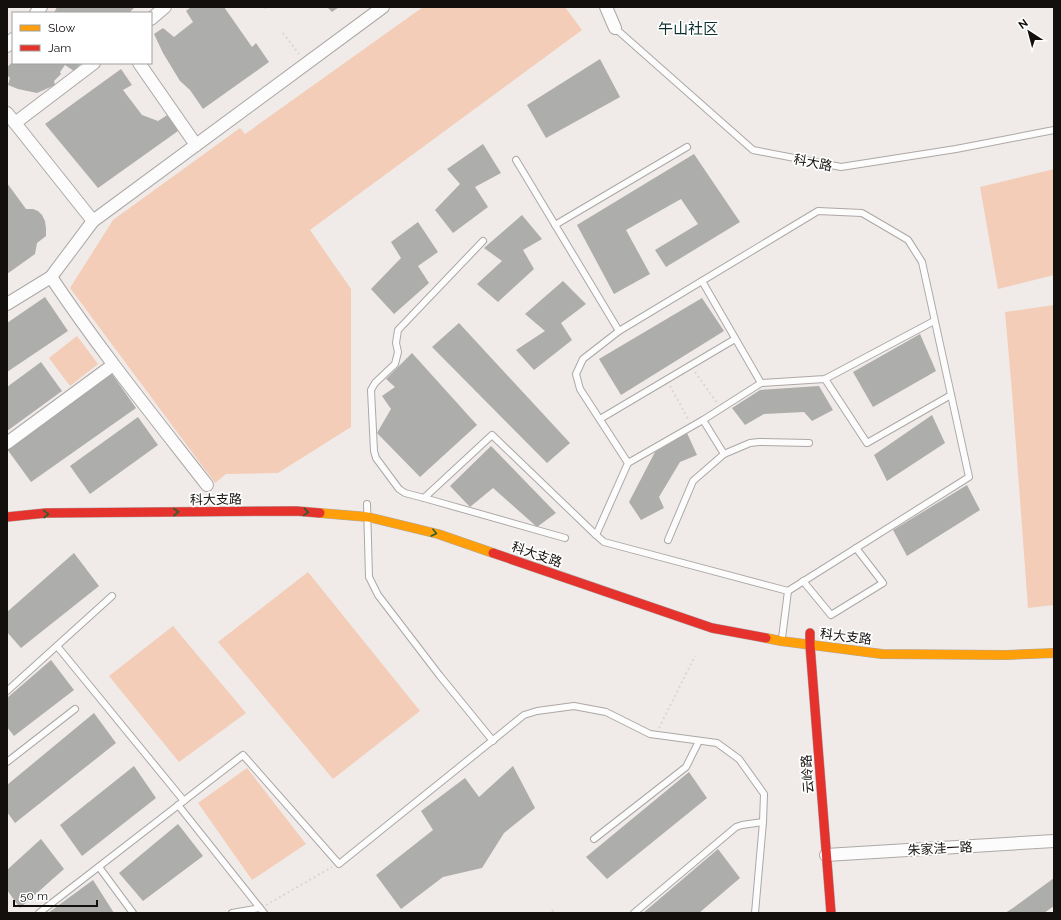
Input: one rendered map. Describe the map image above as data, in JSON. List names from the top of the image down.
{
  "streets": {
    "main road": ["科大支路", "云岭路"],
    "street": ["朱家洼一路"],
    "lane": ["科大路"]
  },
  "crossings": [
    ["科大支路", "云岭路"],
    ["云岭路", "朱家洼一路"]
  ],
  "one_way": ["科大支路"],
  "districts": ["午山社区"],
  "legend": ["Slow", "Jam"],
  "scale_bar": "50 m",
  "north": "top left"
}
